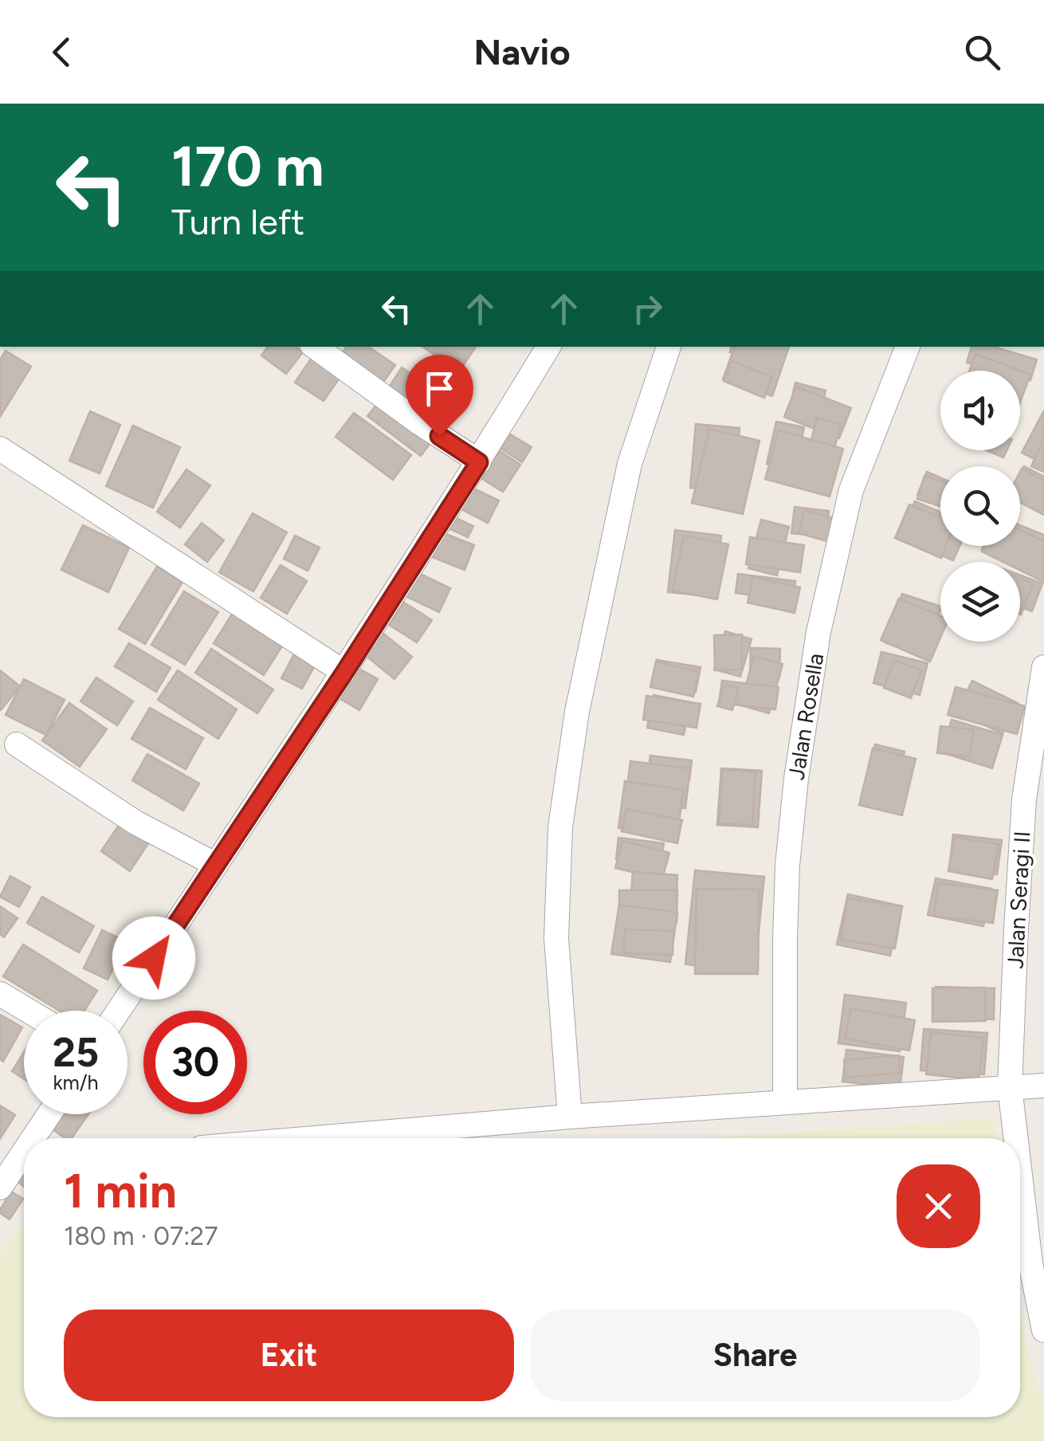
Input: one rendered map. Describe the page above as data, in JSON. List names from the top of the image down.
{
  "streets": {
    "street": ["Jalan Rosella", "Jalan Seragi II"]
  },
  "page": {
    "header": "Navio",
    "turn": ["170 m", "Turn left"],
    "speed": "25 km/h",
    "limit": "30",
    "heading": ["1 min", "180 m · 07:27"],
    "buttons": ["Exit", "Share"]
  }
}
